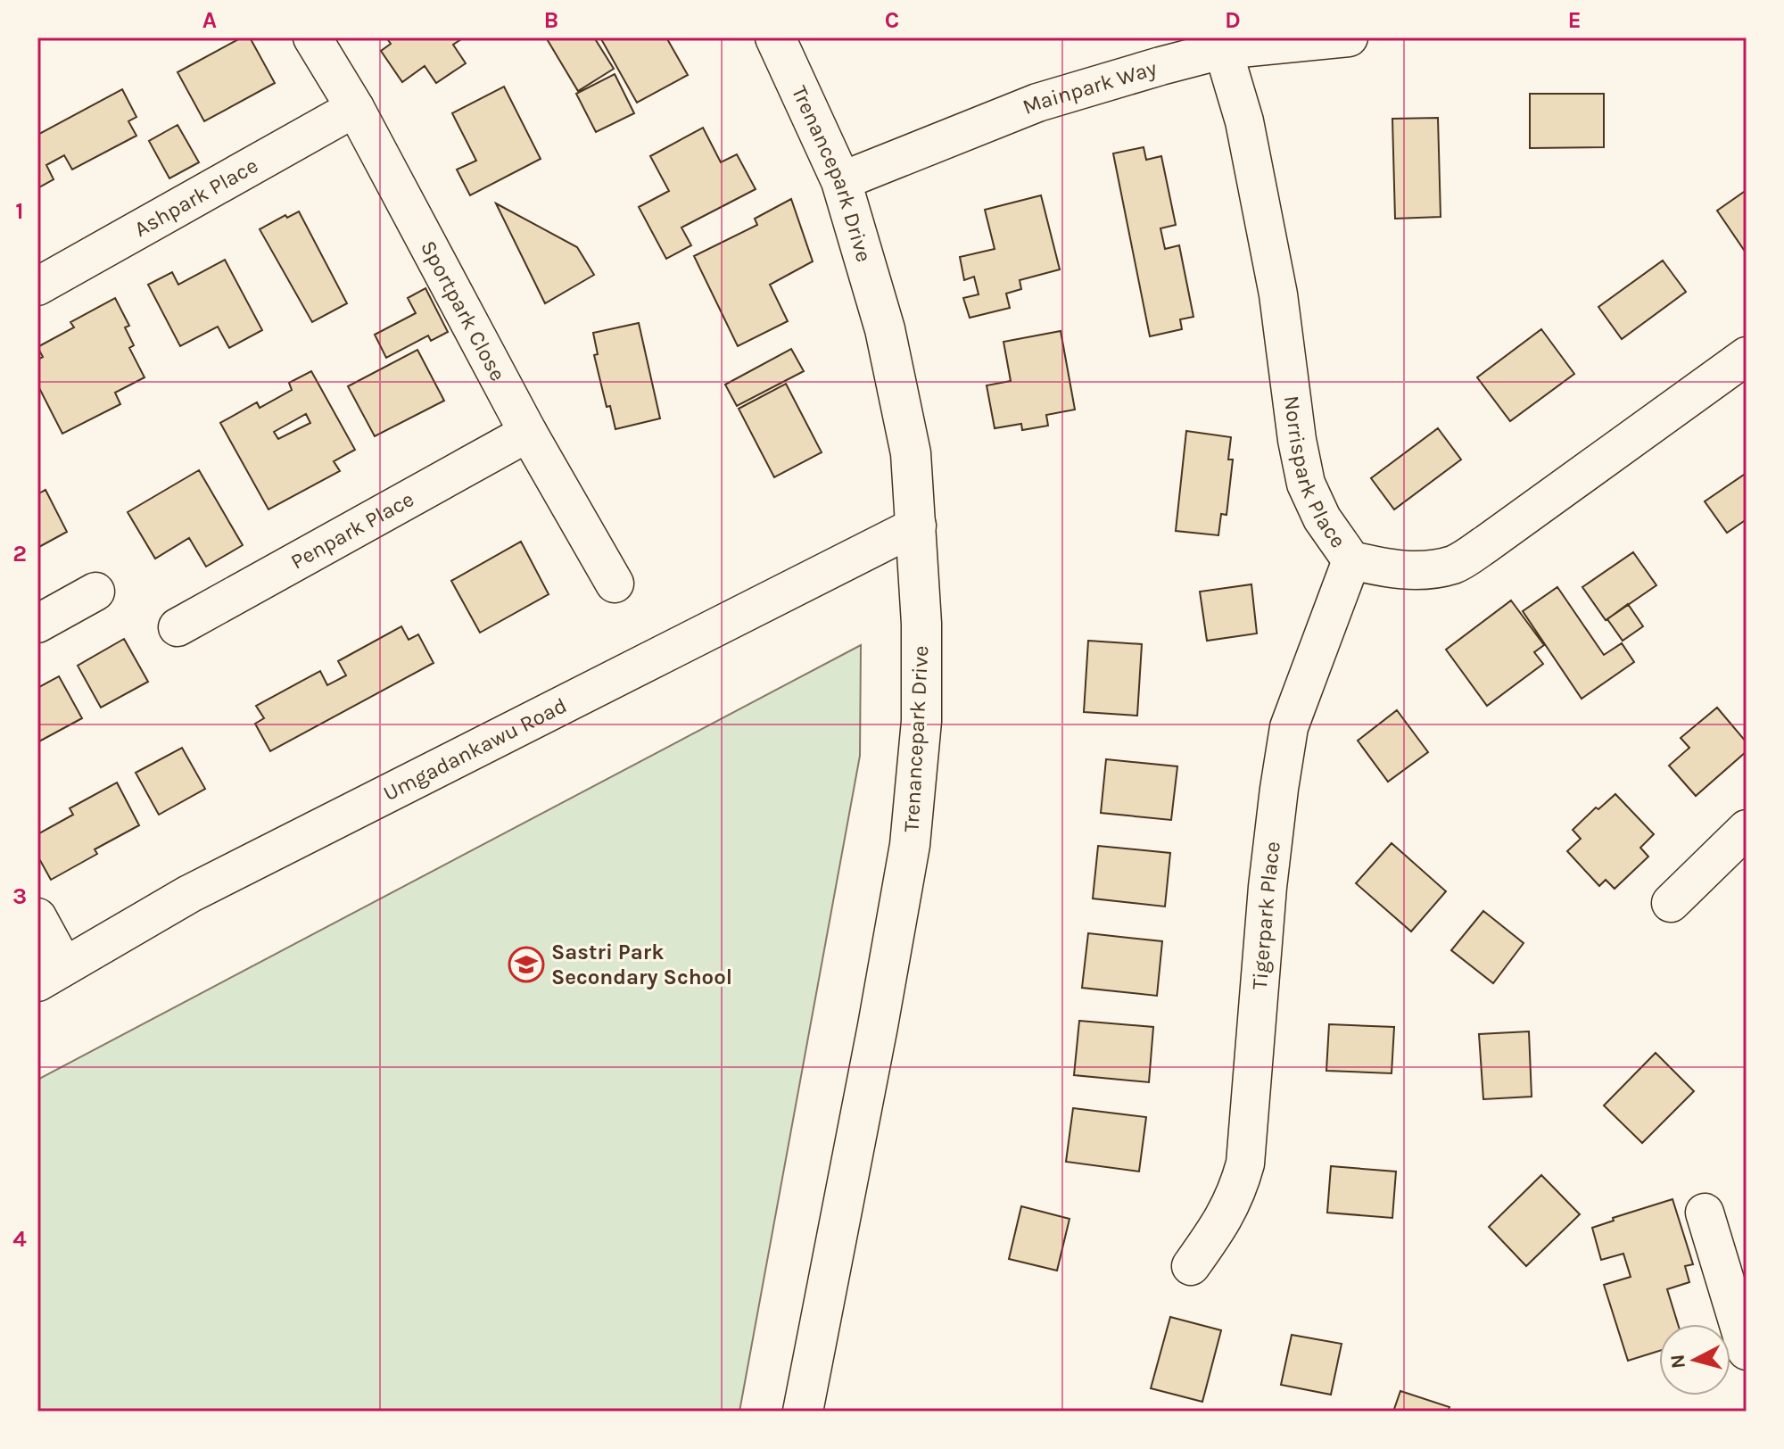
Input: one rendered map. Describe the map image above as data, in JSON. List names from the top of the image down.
{
  "streets": {
    "street": [
      "Mainpark Way",
      "Trenancepark Drive",
      "Ashpark Place",
      "Sportpark Close",
      "Norrispark Place",
      "Penpark Place",
      "Umgadankawu Road",
      "Tigerpark Place"
    ]
  },
  "crossings": [
    ["Mainpark Way", "Trenancepark Drive"],
    ["Mainpark Way", "Norrispark Place"],
    ["Trenancepark Drive", "Umgadankawu Road"],
    ["Ashpark Place", "Sportpark Close"],
    ["Sportpark Close", "Penpark Place"],
    ["Norrispark Place", "Tigerpark Place"]
  ],
  "places": {
    "school or university": ["Sastri Park Secondary School"]
  },
  "north": "left",
  "grid": {
    "columns": [
      "A",
      "B",
      "C",
      "D",
      "E"
    ],
    "rows": [
      "1",
      "2",
      "3",
      "4"
    ]
  }
}
